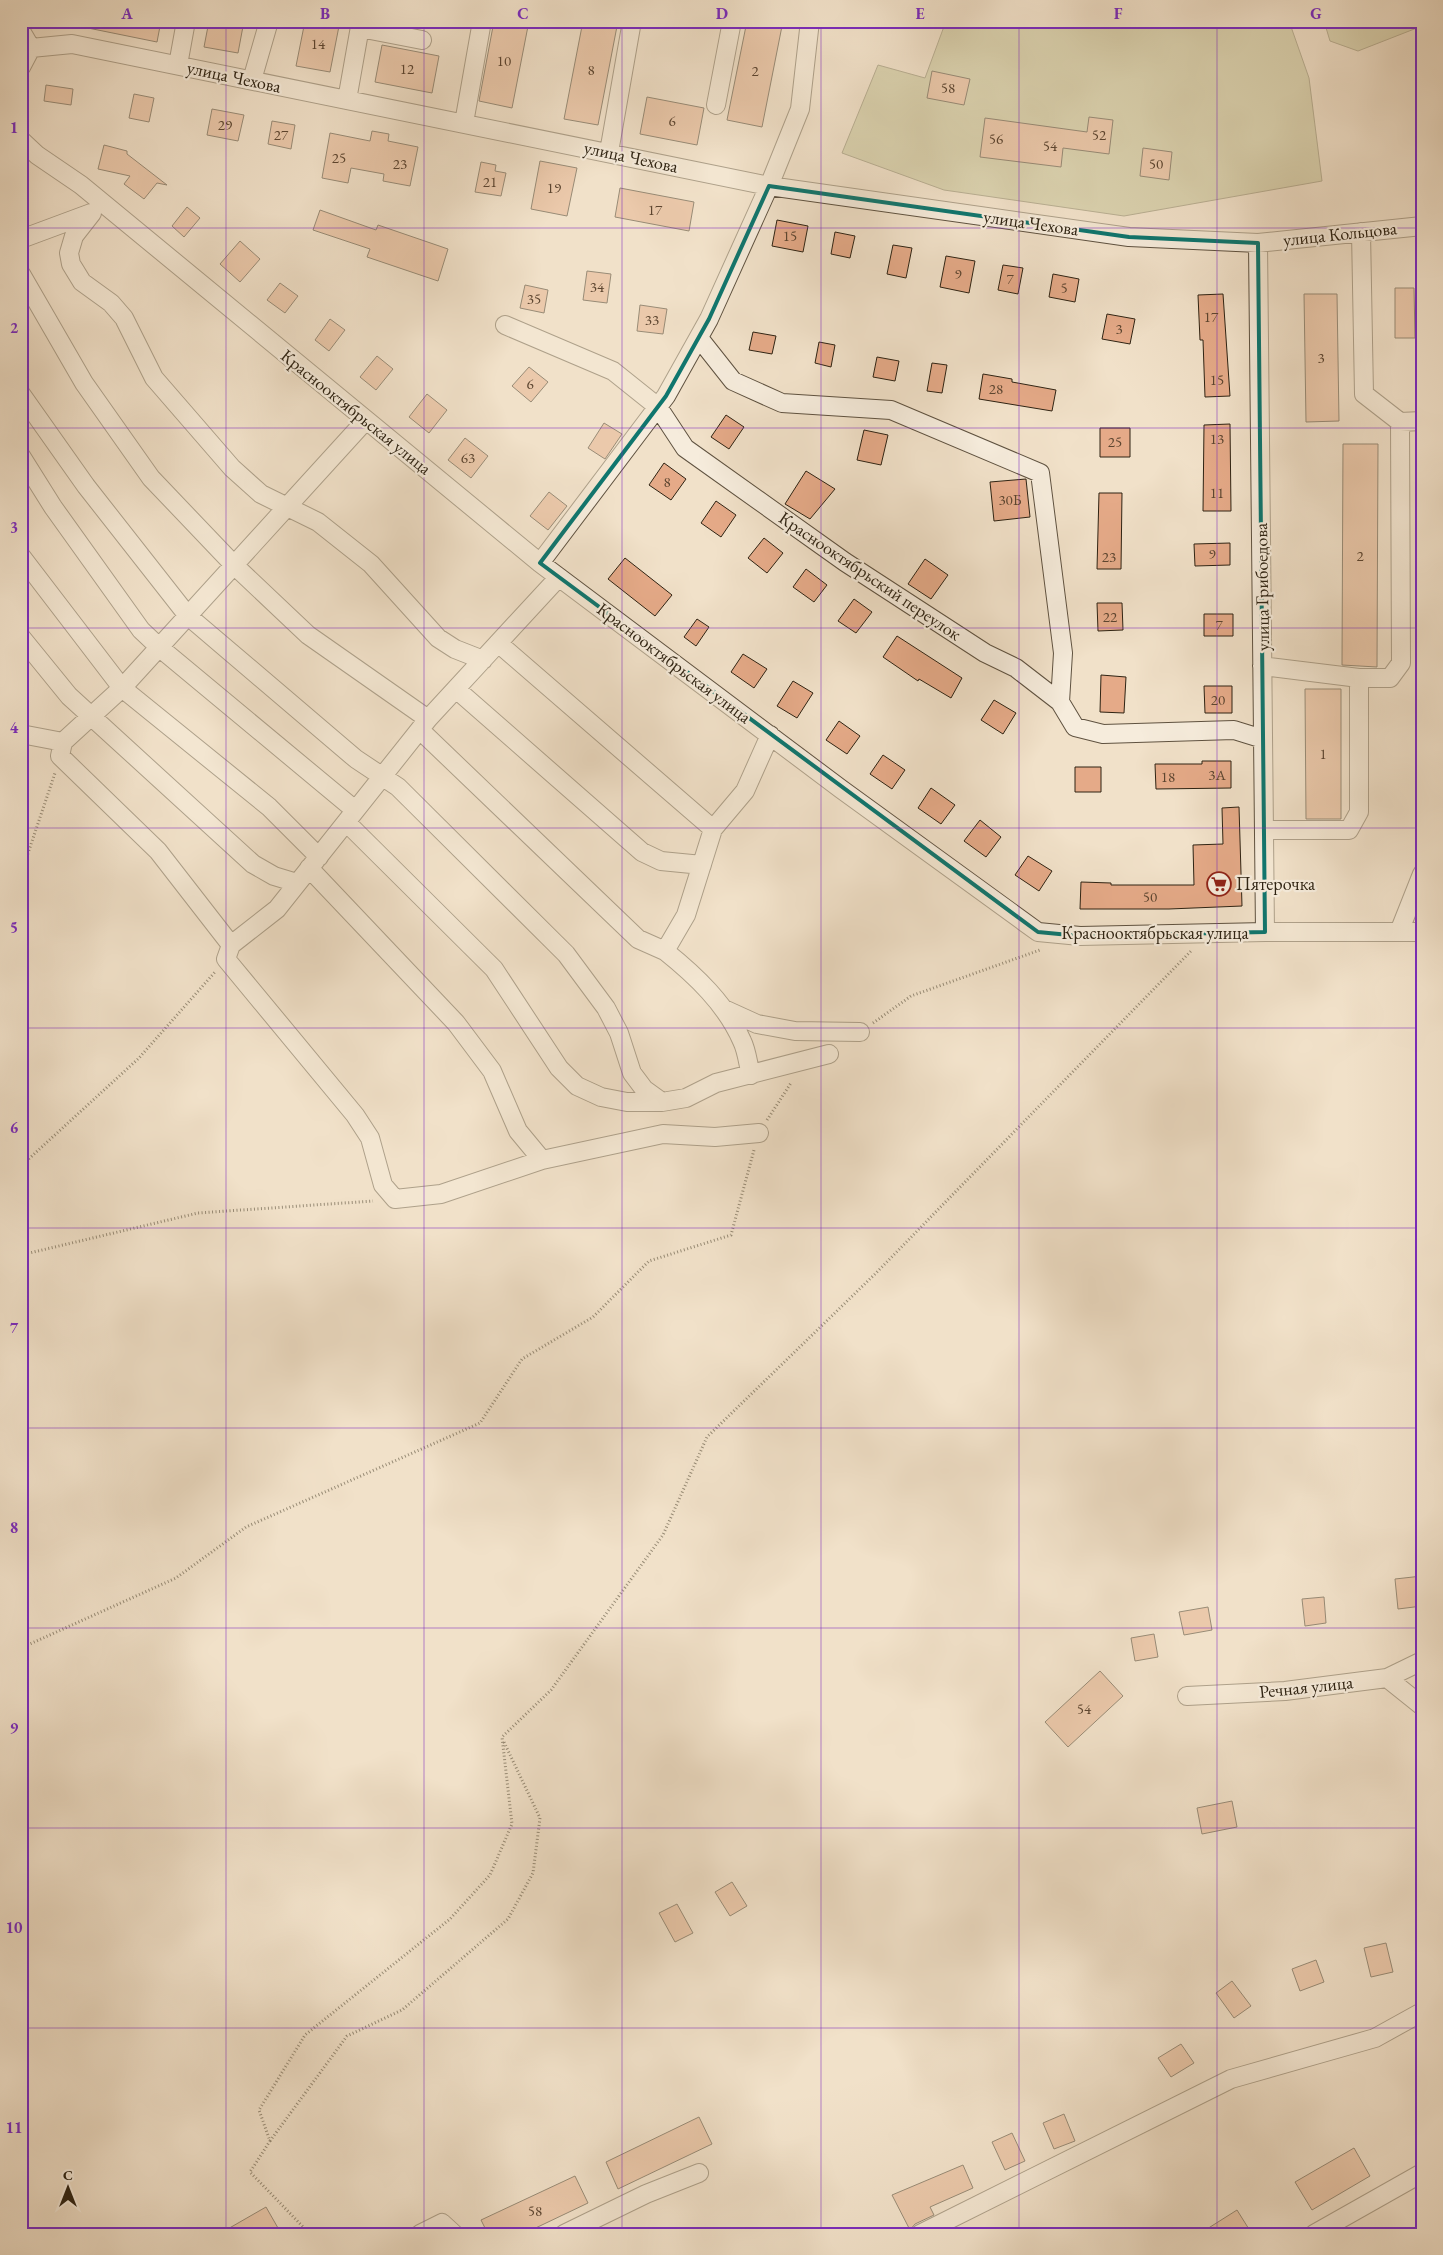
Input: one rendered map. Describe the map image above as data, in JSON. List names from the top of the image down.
{
  "streets": {
    "street": [
      "улица Чехова",
      "улица Кольцова",
      "Краснооктябрьская улица",
      "Краснооктябрьский переулок",
      "улица Грибоедова",
      "Речная улица"
    ]
  },
  "crossings": [
    ["улица Чехова", "улица Кольцова"],
    ["улица Чехова", "улица Грибоедова"],
    ["улица Кольцова", "улица Грибоедова"],
    ["Краснооктябрьская улица", "улица Грибоедова"],
    ["Краснооктябрьский переулок", "улица Грибоедова"]
  ],
  "places": {
    "supermarket": ["Пятерочка"]
  },
  "house_numbers": [
    "14",
    "10",
    "12",
    "8",
    "2",
    "58",
    "6",
    "29",
    "27",
    "52",
    "56",
    "54",
    "25",
    "23",
    "50",
    "21",
    "19",
    "17",
    "15",
    "9",
    "7",
    "34",
    "5",
    "35",
    "17",
    "33",
    "3",
    "3",
    "15",
    "6",
    "28",
    "13",
    "25",
    "63",
    "8",
    "11",
    "30Б",
    "9",
    "2",
    "23",
    "22",
    "7",
    "20",
    "1",
    "3А",
    "18",
    "50",
    "54",
    "58"
  ],
  "north": "top",
  "grid": {
    "columns": [
      "A",
      "B",
      "C",
      "D",
      "E",
      "F",
      "G"
    ],
    "rows": [
      "1",
      "2",
      "3",
      "4",
      "5",
      "6",
      "7",
      "8",
      "9",
      "10",
      "11"
    ]
  }
}
